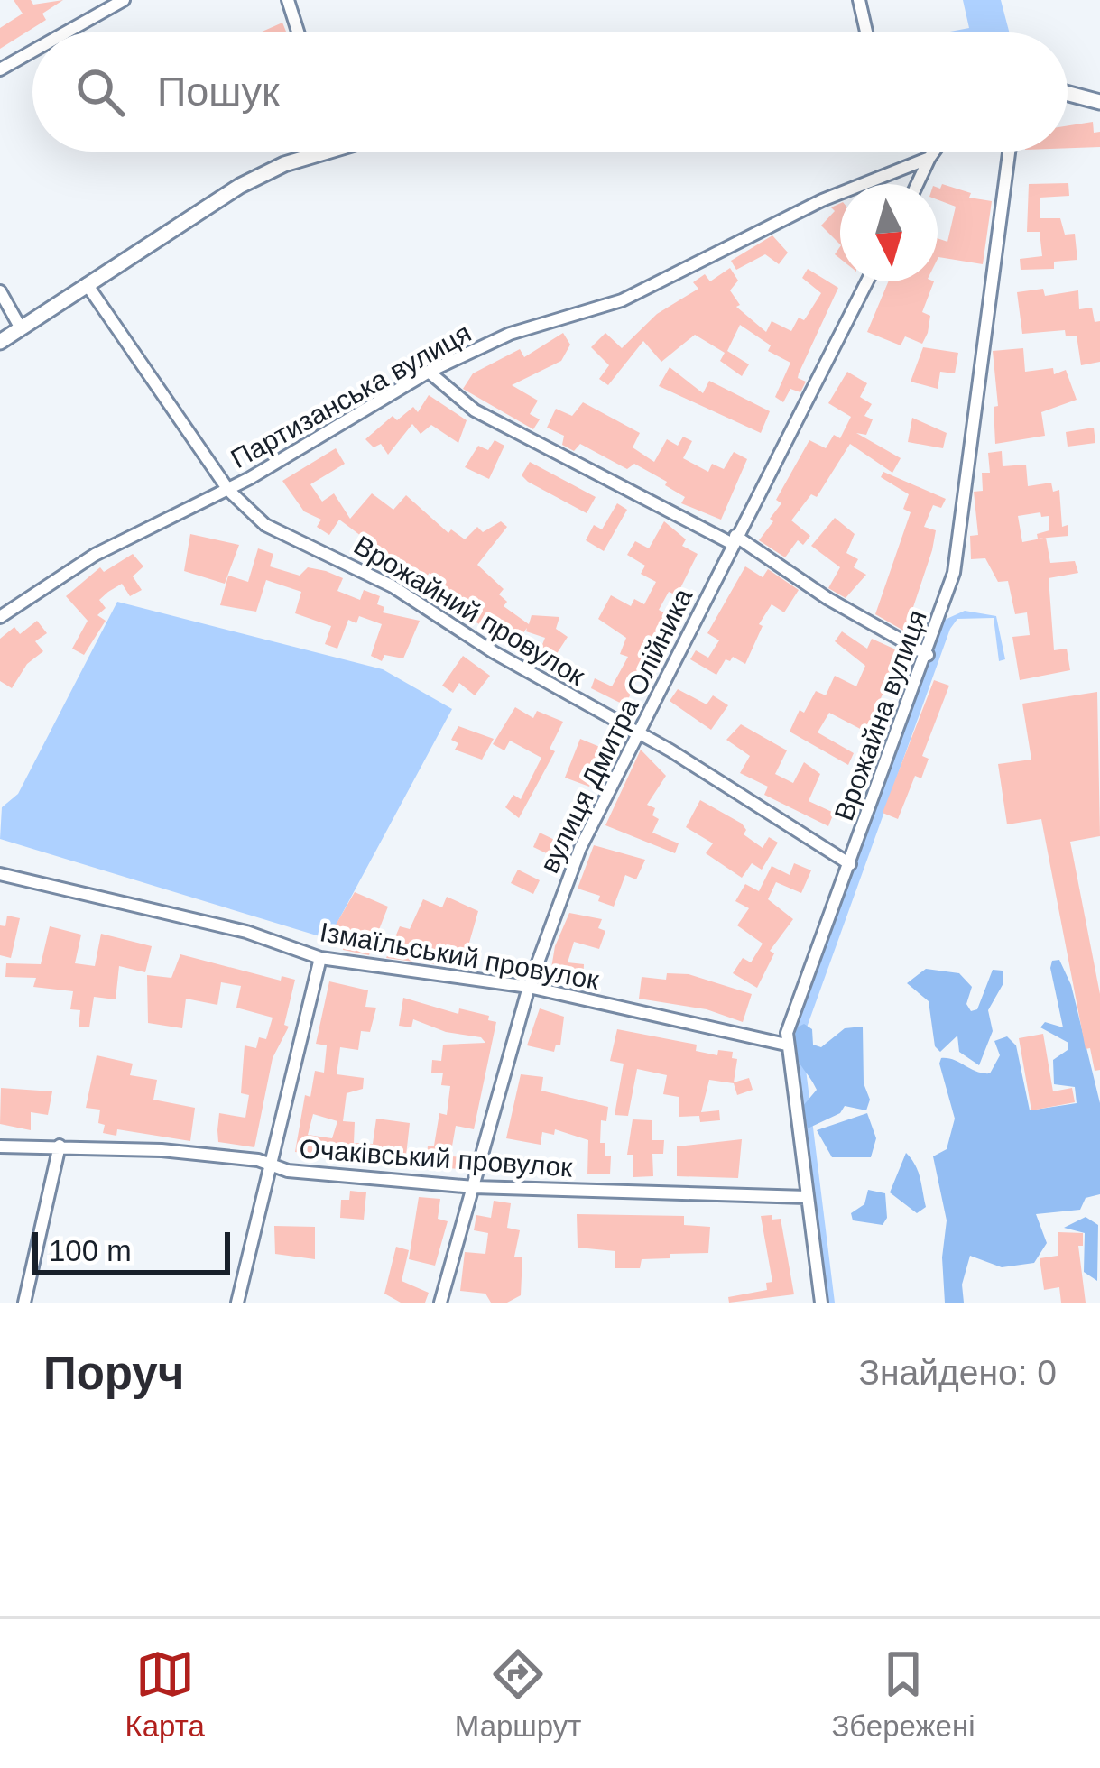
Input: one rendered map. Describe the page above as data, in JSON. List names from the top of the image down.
{
  "streets": {
    "street": [
      "Партизанська вулиця",
      "Врожайний провулок",
      "Врожайна вулиця",
      "вулиця Дмитра Олійника",
      "Ізмаїльський провулок",
      "Очаківський провулок"
    ]
  },
  "crossings": [
    ["Партизанська вулиця", "Врожайний провулок"],
    ["Врожайний провулок", "Врожайна вулиця"],
    ["Врожайний провулок", "вулиця Дмитра Олійника"],
    ["Врожайна вулиця", "Ізмаїльський провулок"],
    ["Врожайна вулиця", "Очаківський провулок"],
    ["вулиця Дмитра Олійника", "Ізмаїльський провулок"],
    ["вулиця Дмитра Олійника", "Очаківський провулок"]
  ],
  "scale_bar": "100 m",
  "north": "bottom",
  "page": {
    "search": "Пошук",
    "scale": "100 m",
    "heading": ["Поруч", "Знайдено: 0"],
    "nav": ["Карта", "Маршрут", "Збережені"]
  }
}
